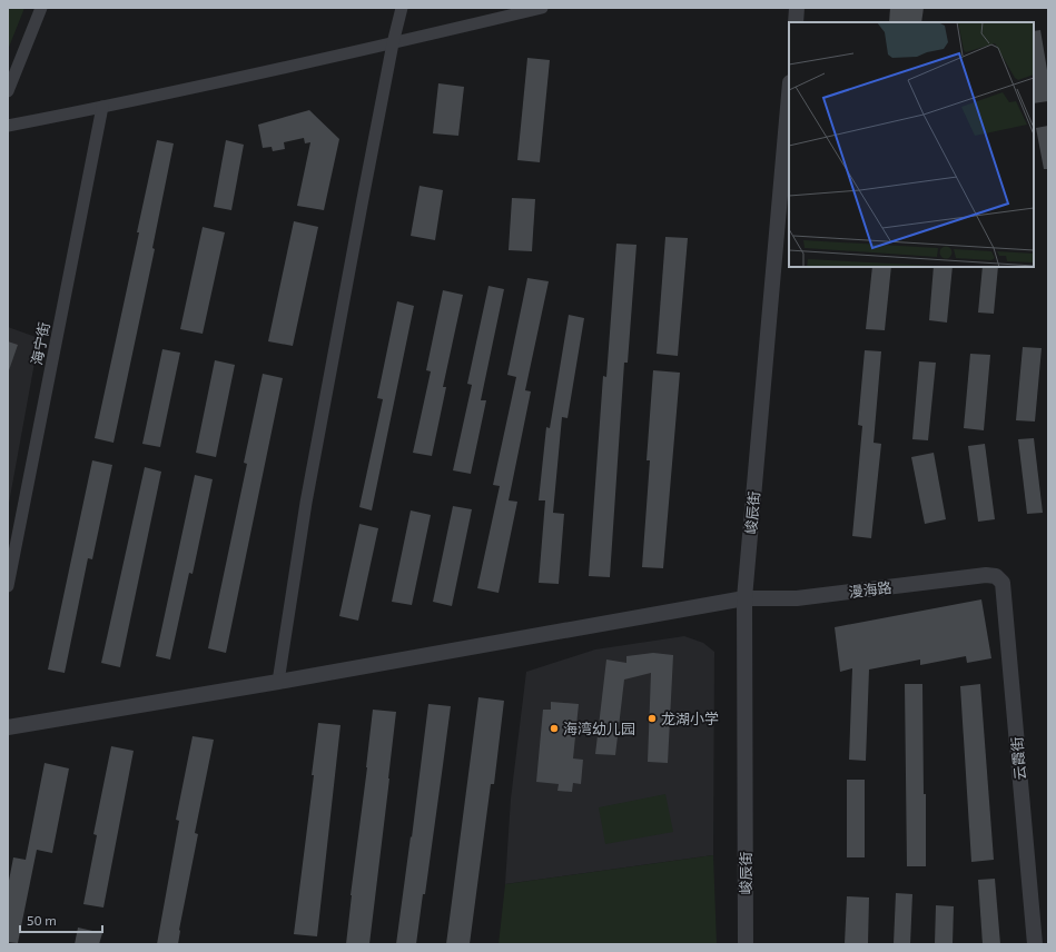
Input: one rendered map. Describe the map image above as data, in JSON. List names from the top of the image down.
{
  "streets": {
    "street": [
      "海宁街",
      "峻辰街",
      "漫海路",
      "云霞街"
    ]
  },
  "crossings": [
    ["峻辰街", "漫海路"],
    ["漫海路", "云霞街"]
  ],
  "places": ["龙湖小学", "海湾幼儿园"],
  "scale_bar": "50 m"
}
